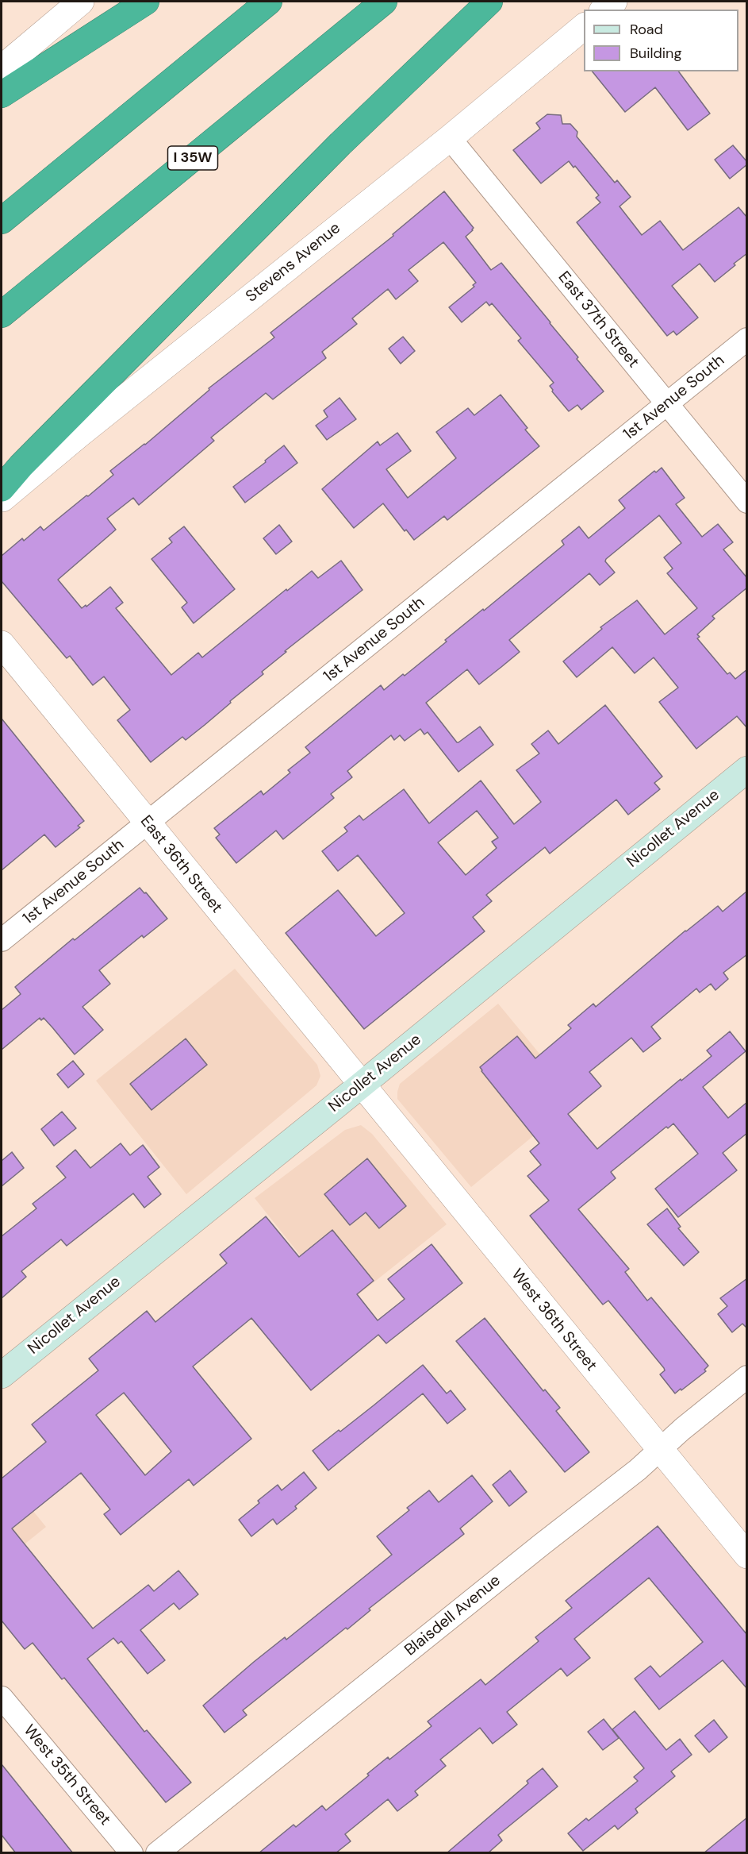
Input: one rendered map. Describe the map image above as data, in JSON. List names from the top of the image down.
{
  "streets": {
    "highway": ["I 35W"],
    "main road": ["Nicollet Avenue"],
    "street": [
      "Stevens Avenue",
      "East 37th Street",
      "1st Avenue South",
      "East 36th Street",
      "West 36th Street",
      "Blaisdell Avenue",
      "West 35th Street"
    ]
  },
  "crossings": [
    ["Stevens Avenue", "East 37th Street"],
    ["East 37th Street", "1st Avenue South"],
    ["1st Avenue South", "East 36th Street"],
    ["Nicollet Avenue", "East 36th Street"],
    ["Nicollet Avenue", "West 36th Street"],
    ["East 36th Street", "West 36th Street"],
    ["West 36th Street", "Blaisdell Avenue"]
  ],
  "legend": ["Road", "Building"]
}
